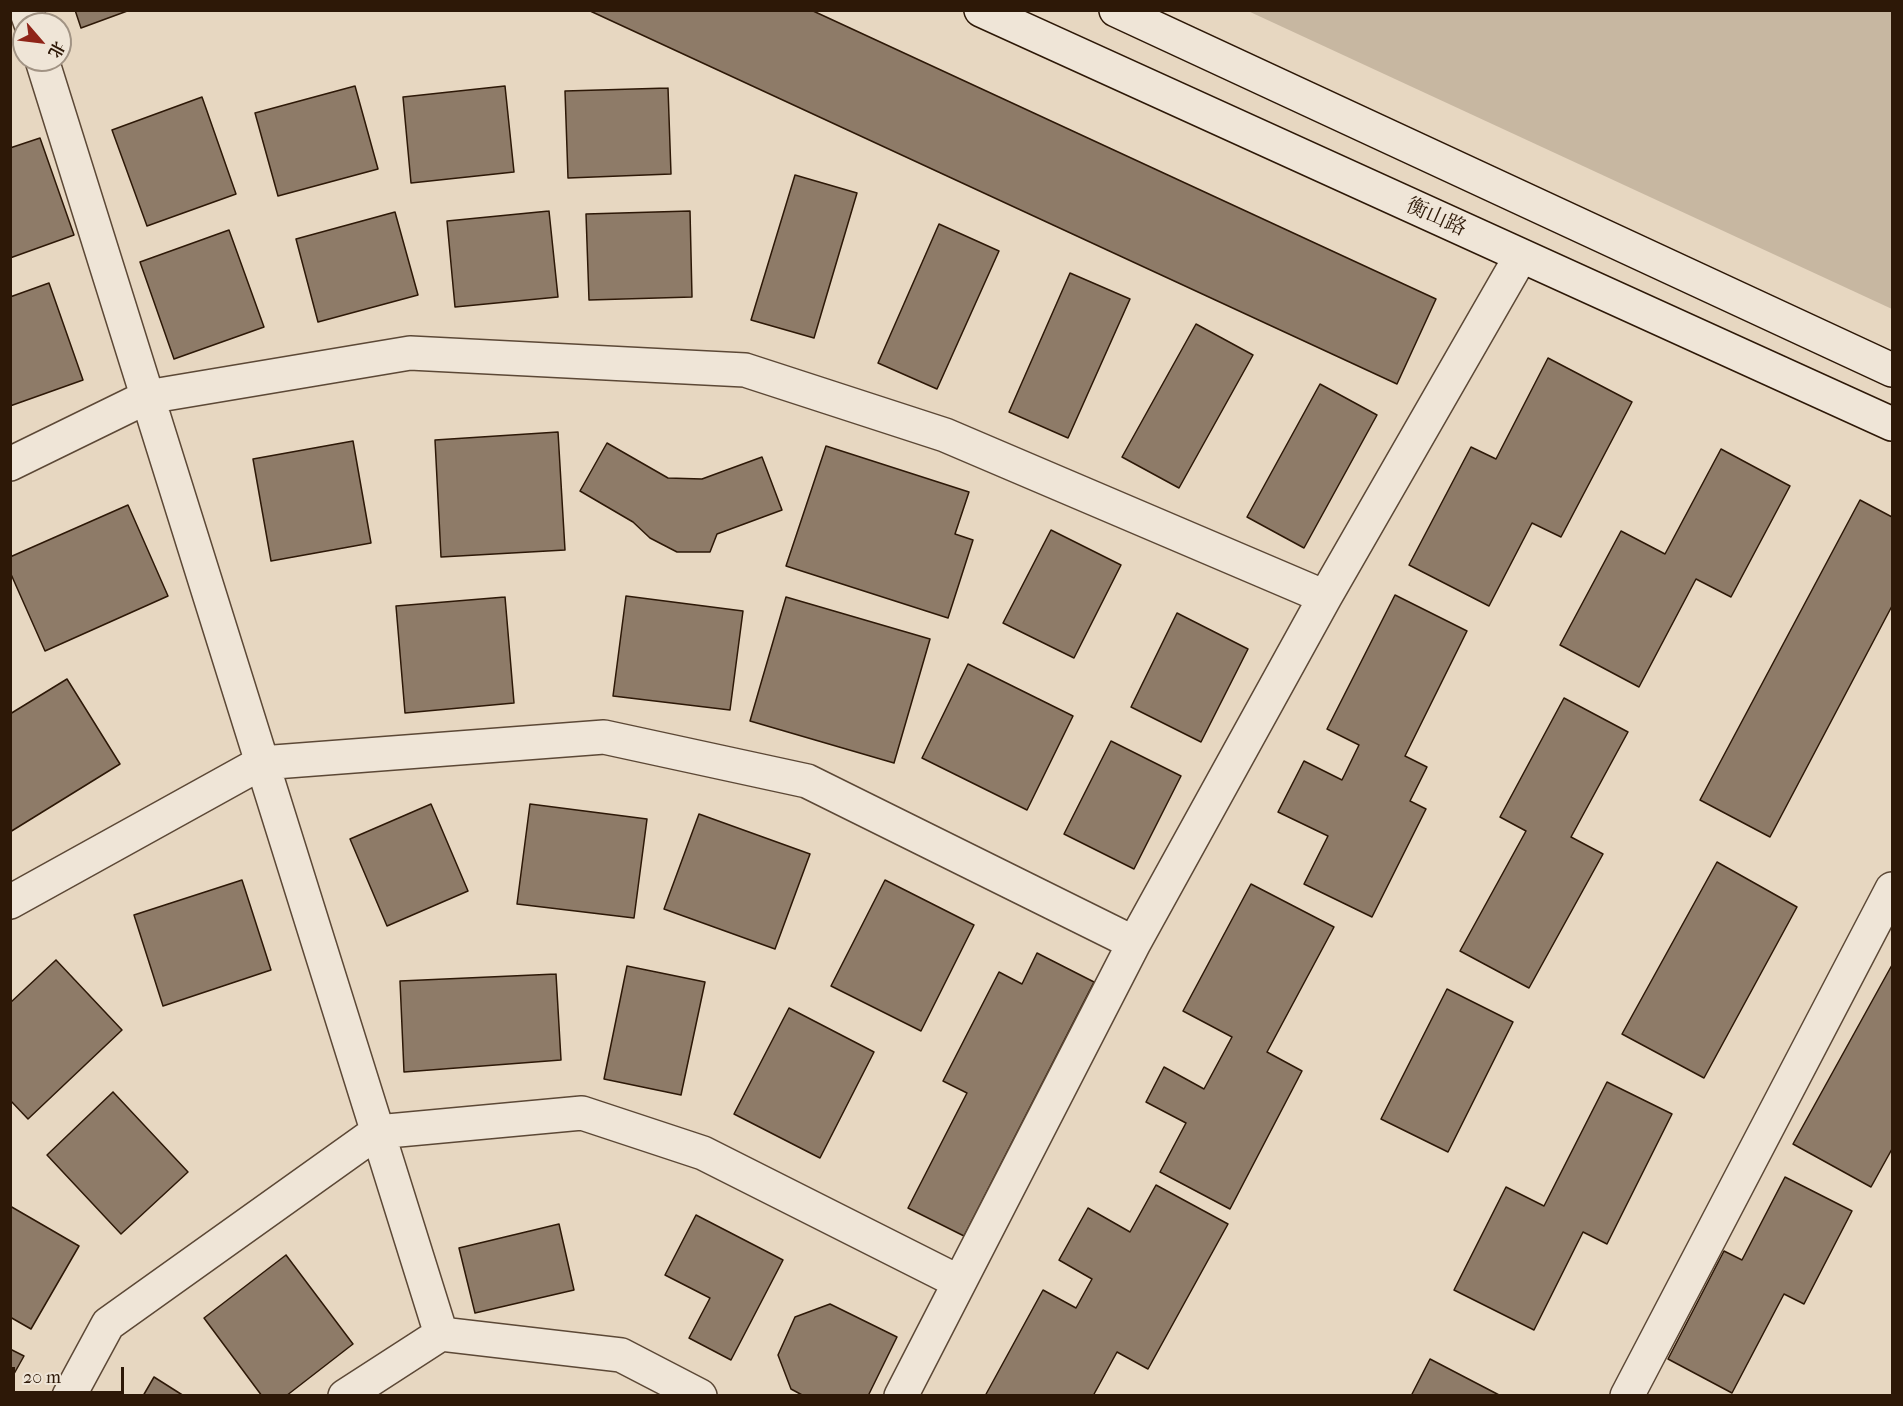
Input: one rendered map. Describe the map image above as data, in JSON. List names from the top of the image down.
{
  "streets": {
    "street": ["衡山路"]
  },
  "scale_bar": "20 m",
  "north": "bottom right"
}
